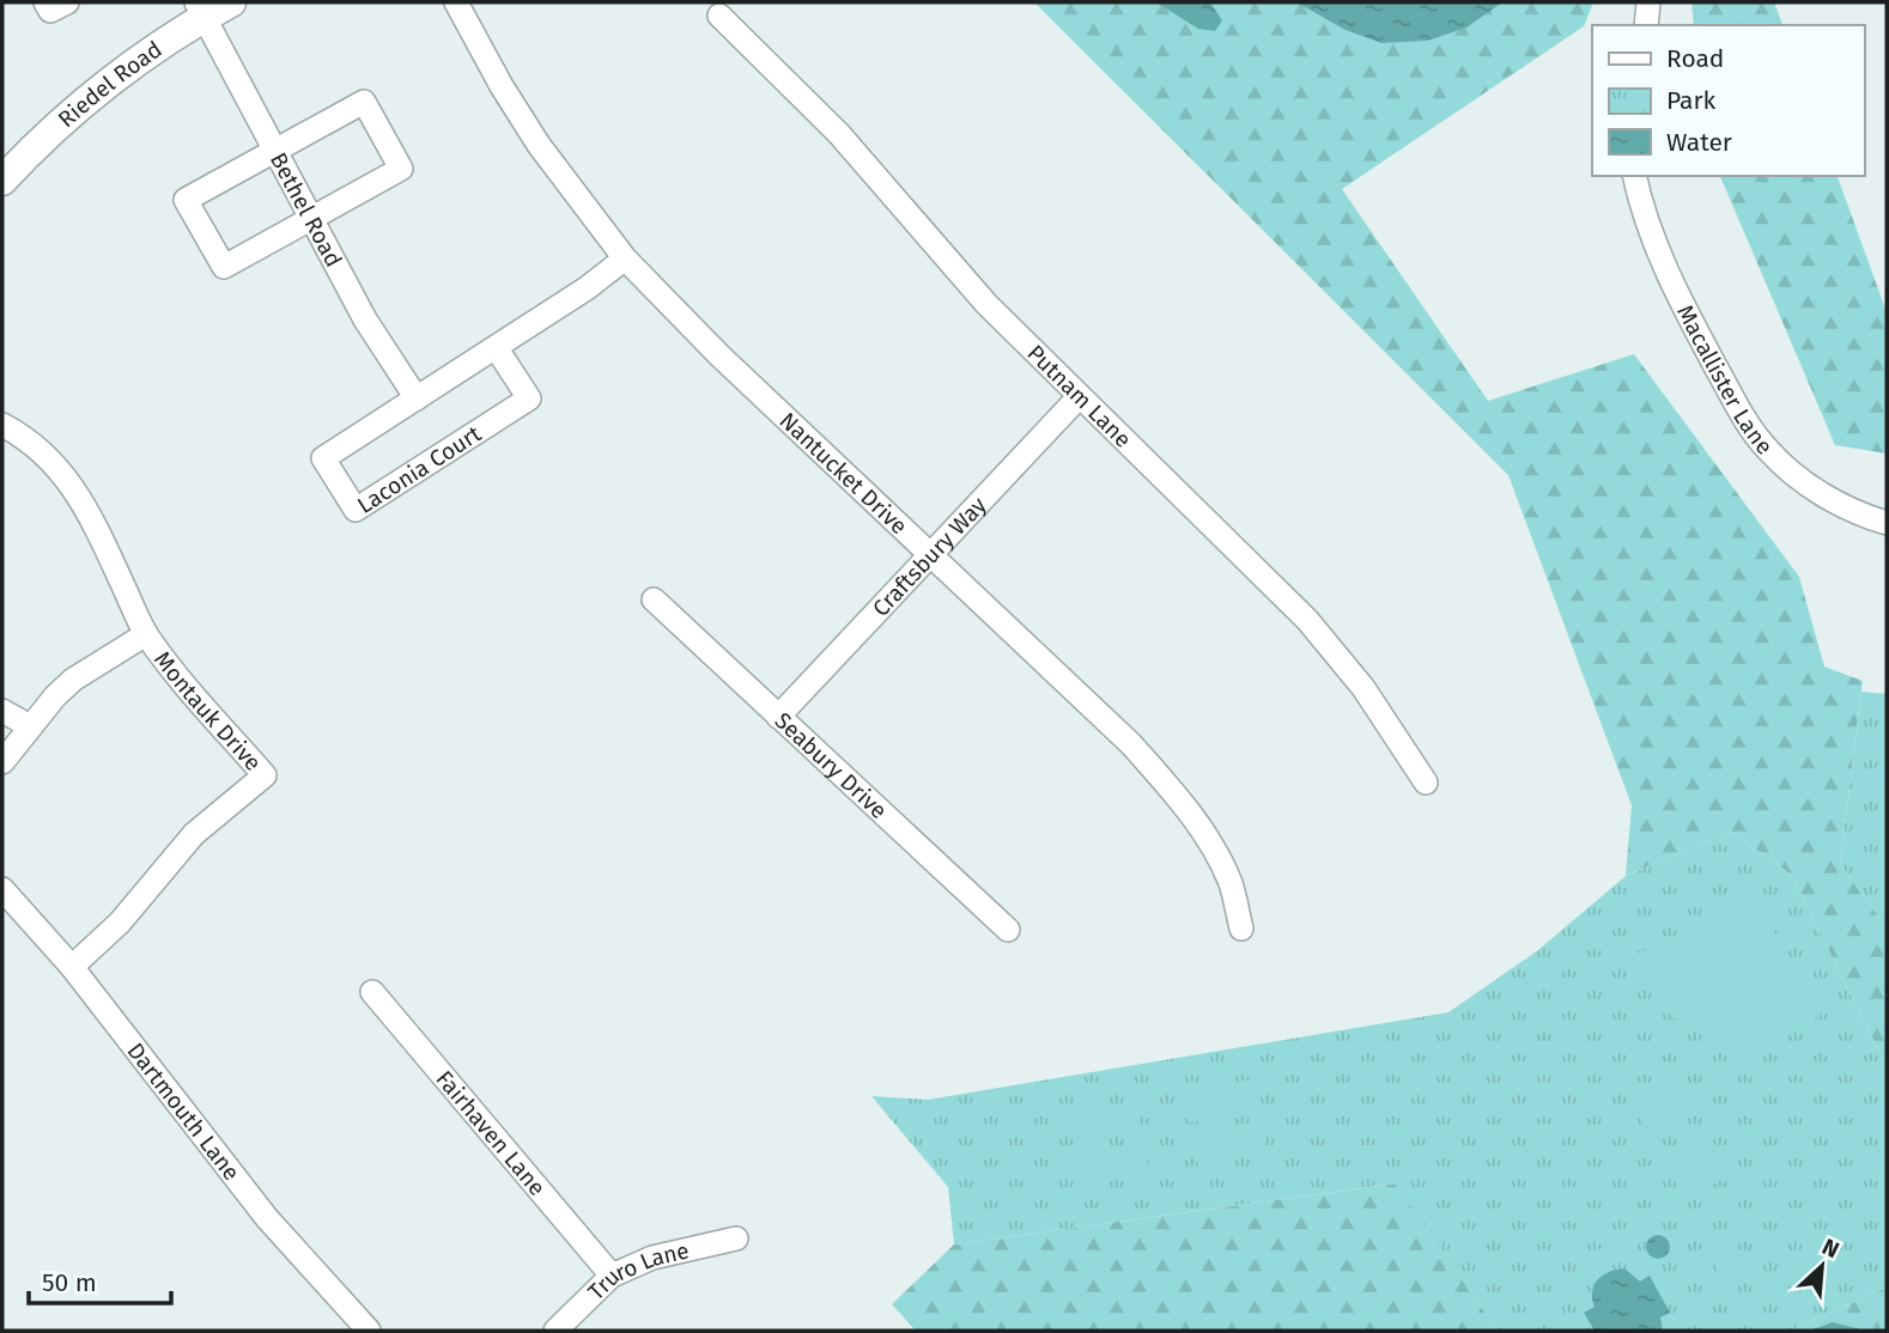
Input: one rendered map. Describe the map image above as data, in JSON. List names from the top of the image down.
{
  "streets": {
    "street": [
      "Riedel Road",
      "Bethel Road",
      "Macallister Lane",
      "Putnam Lane",
      "Laconia Court",
      "Nantucket Drive",
      "Craftsbury Way",
      "Montauk Drive",
      "Seabury Drive",
      "Dartmouth Lane",
      "Fairhaven Lane",
      "Truro Lane"
    ]
  },
  "crossings": [
    ["Riedel Road", "Bethel Road"],
    ["Bethel Road", "Laconia Court"],
    ["Putnam Lane", "Craftsbury Way"],
    ["Laconia Court", "Nantucket Drive"],
    ["Nantucket Drive", "Craftsbury Way"],
    ["Craftsbury Way", "Seabury Drive"],
    ["Montauk Drive", "Dartmouth Lane"],
    ["Fairhaven Lane", "Truro Lane"]
  ],
  "legend": ["Road", "Park", "Water"],
  "scale_bar": "50 m",
  "north": "top right"
}
